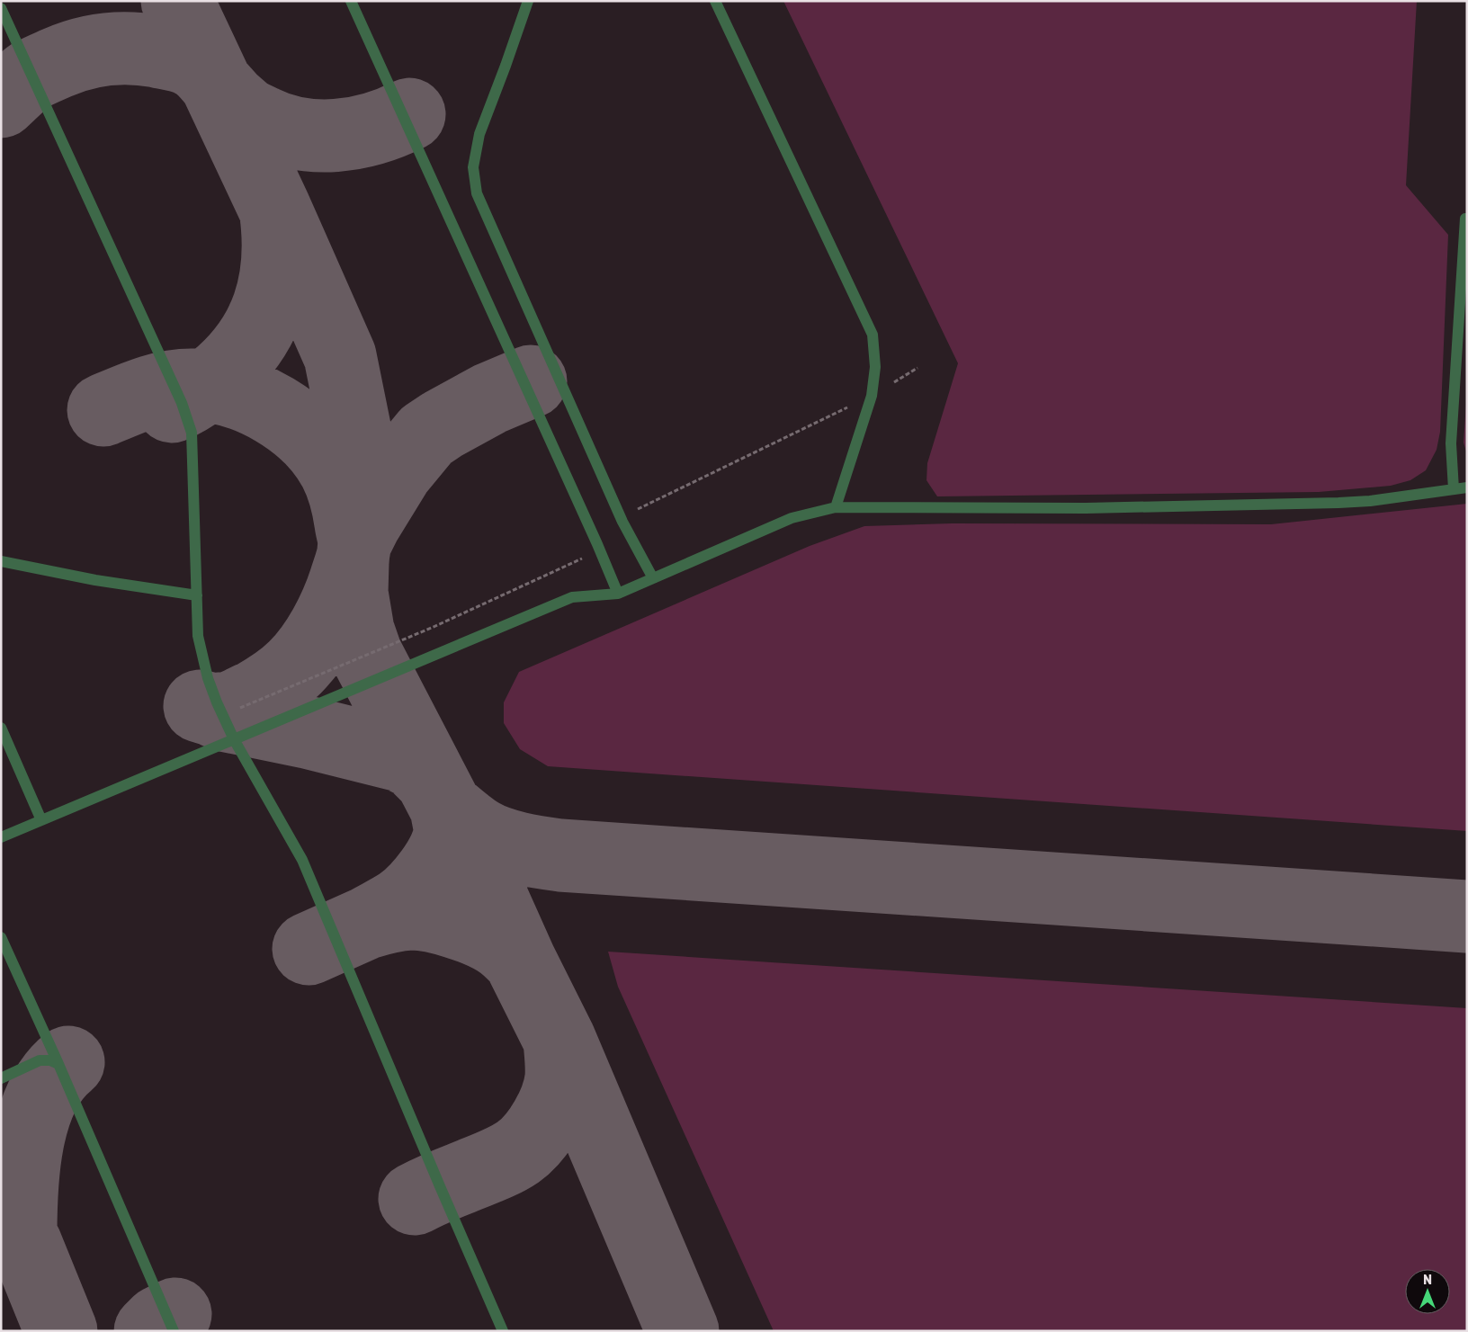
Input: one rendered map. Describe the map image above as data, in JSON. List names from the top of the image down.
{
  "north": "top"
}
